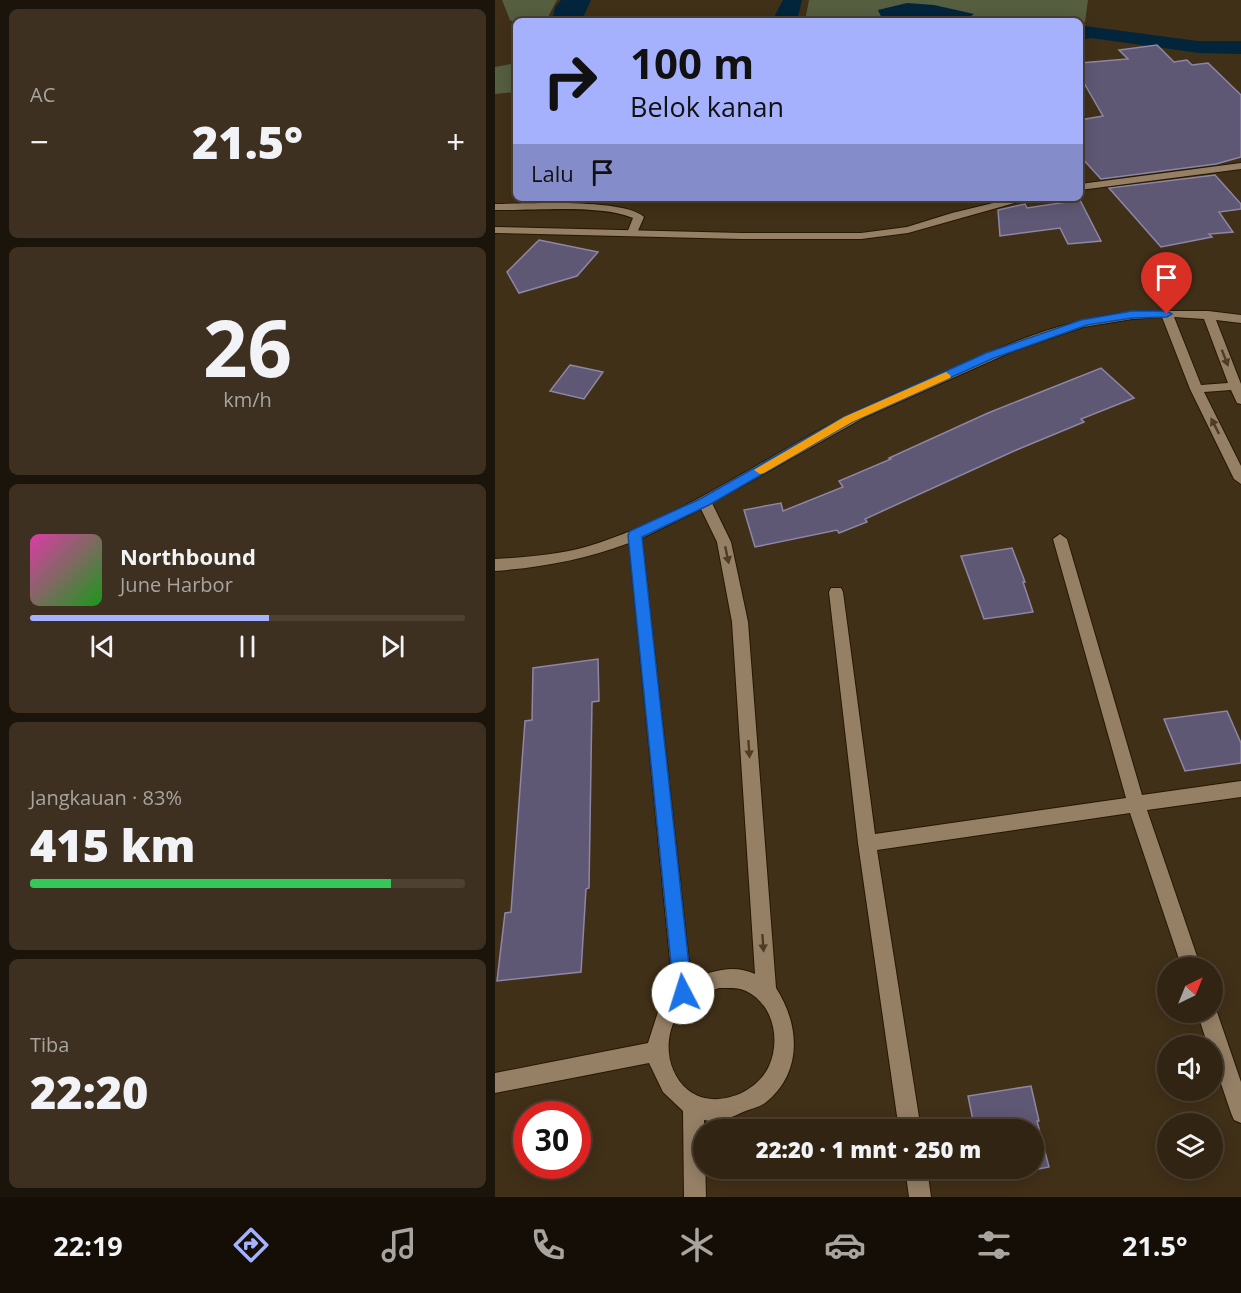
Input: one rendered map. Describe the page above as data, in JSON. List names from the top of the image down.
{
  "north": "top right",
  "page": {
    "tile": [
      "AC",
      ["26", "km/h"],
      ["Jangkauan · 83%", "415 km"],
      ["Tiba", "22:20"]
    ],
    "turn": ["100 m", "Belok kanan"],
    "heat": ["−", "21.5°", "+"],
    "then": "Lalu",
    "song": ["Northbound", "June Harbor"],
    "limit": "30",
    "trip": "22:20 · 1 mnt · 250 m",
    "tabs": ["22:19", "21.5°"]
  }
}
